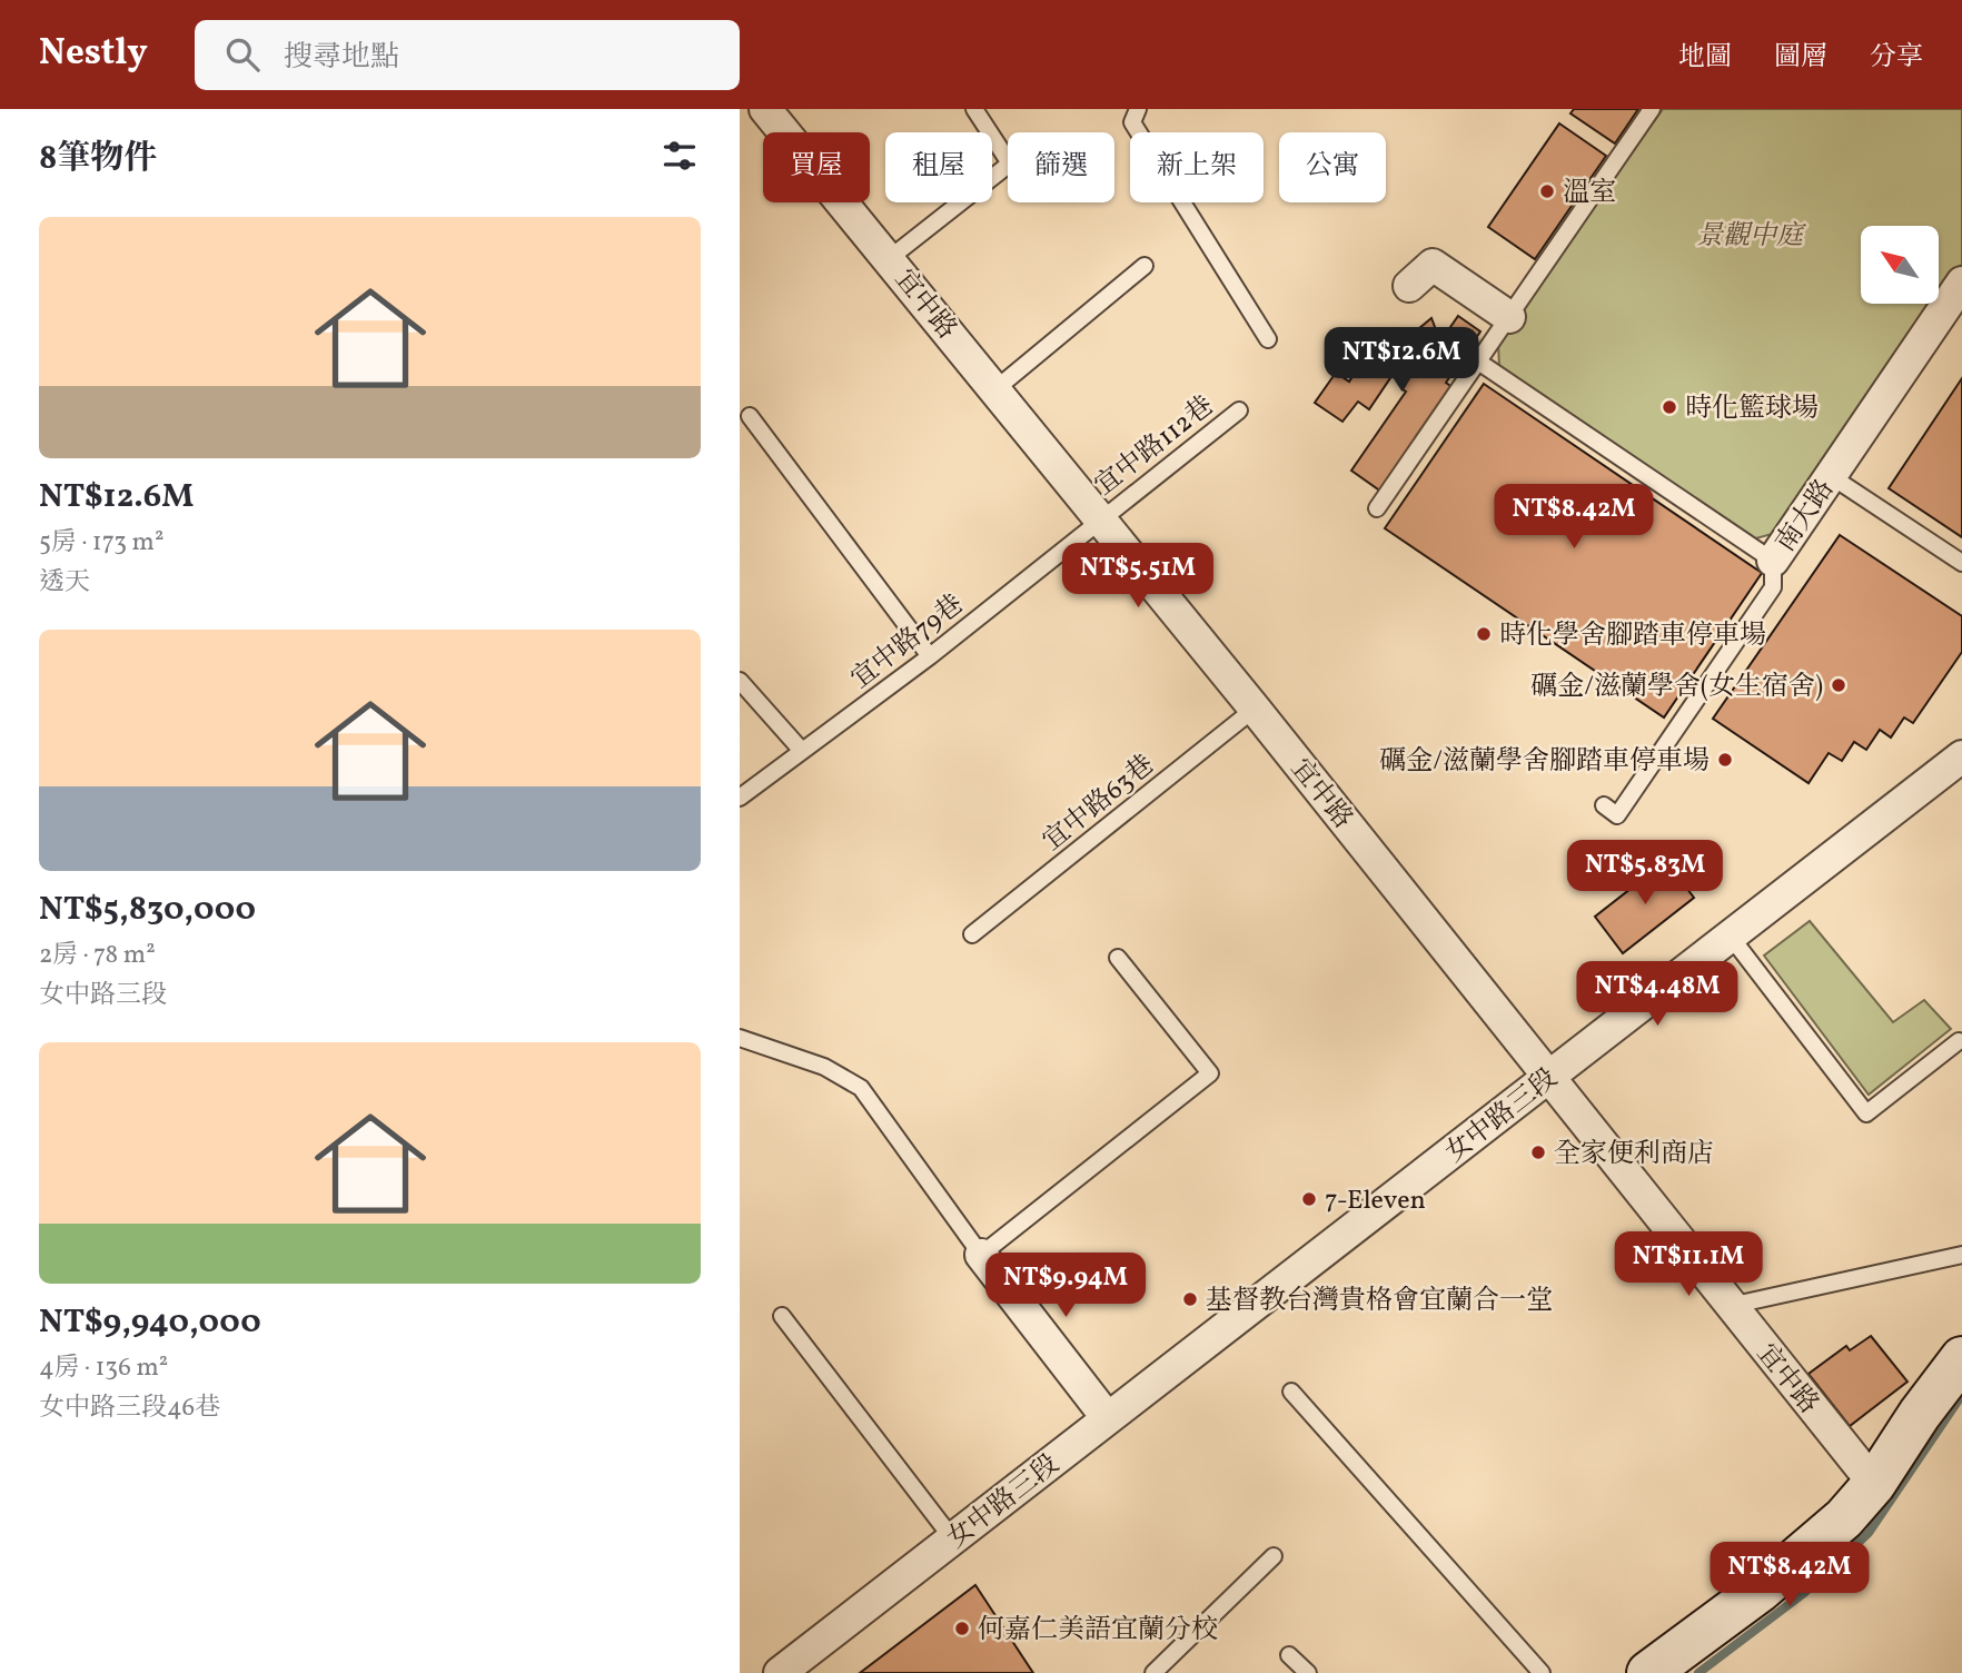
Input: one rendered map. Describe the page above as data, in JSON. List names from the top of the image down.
{
  "streets": {
    "street": ["宜中路", "南大路", "女中路三段"],
    "lane": ["宜中路112巷", "宜中路79巷", "宜中路63巷"]
  },
  "crossings": [
    ["宜中路", "宜中路112巷"],
    ["宜中路", "宜中路79巷"],
    ["宜中路", "宜中路63巷"],
    ["宜中路", "女中路三段"],
    ["宜中路112巷", "宜中路79巷"]
  ],
  "parks": ["景觀中庭"],
  "places": [
    "溫室",
    "時化籃球場",
    "時化學舍腳踏車停車場",
    "礪金/滋蘭學舍(女生宿舍)",
    "礪金/滋蘭學舍腳踏車停車場",
    "全家便利商店",
    "7-Eleven",
    "基督教台灣貴格會宜蘭合一堂",
    "何嘉仁美語宜蘭分校"
  ],
  "north": "top left",
  "page": {
    "header": "Nestly",
    "search": "搜尋地點",
    "nav": ["地圖", "圖層", "分享"],
    "heading": "8筆物件",
    "chip": [
      "買屋",
      "租屋",
      "篩選",
      "新上架",
      "公寓"
    ],
    "list": [
      {
        "name": "NT$12.6M",
        "note": "5房 · 173 m² · 透天"
      },
      {
        "name": "NT$5,830,000",
        "note": "2房 · 78 m² · 女中路三段"
      },
      {
        "name": "NT$9,940,000",
        "note": "4房 · 136 m² · 女中路三段46巷"
      }
    ],
    "price": [
      "NT$12.6M",
      "NT$8.42M",
      "NT$5.51M",
      "NT$5.83M",
      "NT$4.48M",
      "NT$11.1M",
      "NT$9.94M",
      "NT$8.42M"
    ]
  }
}
